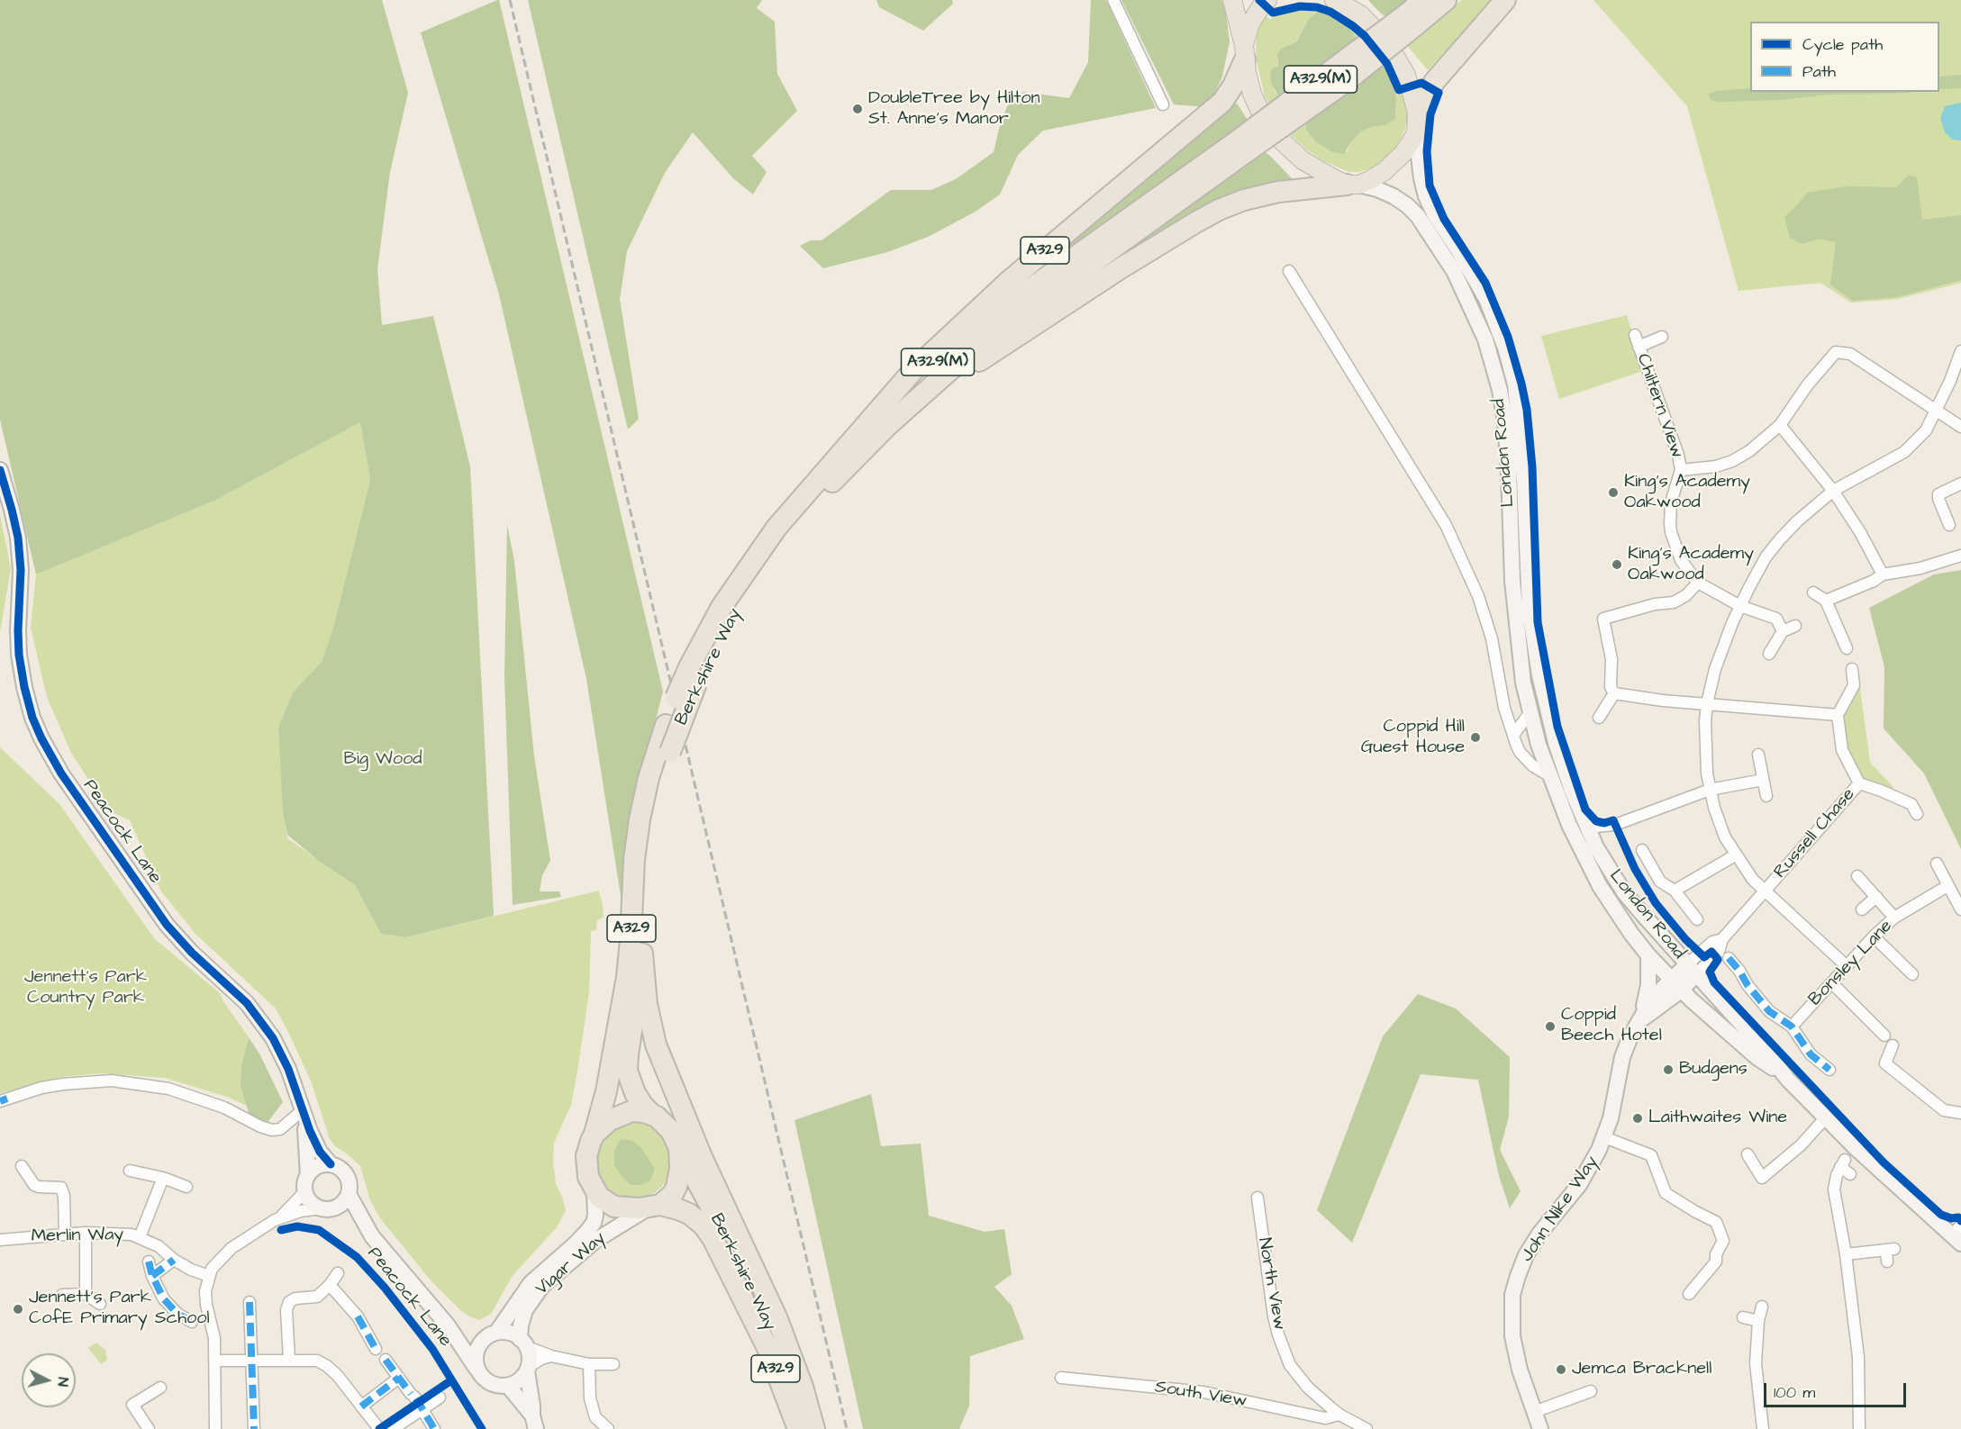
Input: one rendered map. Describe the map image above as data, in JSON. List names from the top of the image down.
{
  "streets": {
    "highway": ["A329(M)", "A329", "Berkshire Way"],
    "street": [
      "Chiltern View",
      "London Road",
      "Peacock Lane",
      "Russell Chase",
      "Bonsley Lane",
      "John Nike Way",
      "Merlin Way",
      "Vigar Way",
      "North View",
      "South View"
    ]
  },
  "crossings": [
    ["A329(M)", "A329"],
    ["A329(M)", "Berkshire Way"],
    ["A329", "London Road"],
    ["A329", "Berkshire Way"],
    ["A329", "Vigar Way"],
    ["London Road", "Russell Chase"],
    ["London Road", "John Nike Way"],
    ["Berkshire Way", "Vigar Way"],
    ["Peacock Lane", "Vigar Way"],
    ["Russell Chase", "John Nike Way"],
    ["North View", "South View"]
  ],
  "parks": ["Big Wood", "Jennett's Park Country Park"],
  "places": [
    "DoubleTree by Hilton St. Anne's Manor",
    "King's Academy Oakwood",
    "King’s Academy Oakwood",
    "Coppid Hill Guest House",
    "Coppid Beech Hotel",
    "Budgens",
    "Laithwaites Wine",
    "Jennett's Park CofE Primary School",
    "Jemca Bracknell"
  ],
  "legend": ["Cycle path", "Path"],
  "scale_bar": "100 m",
  "north": "right"
}
